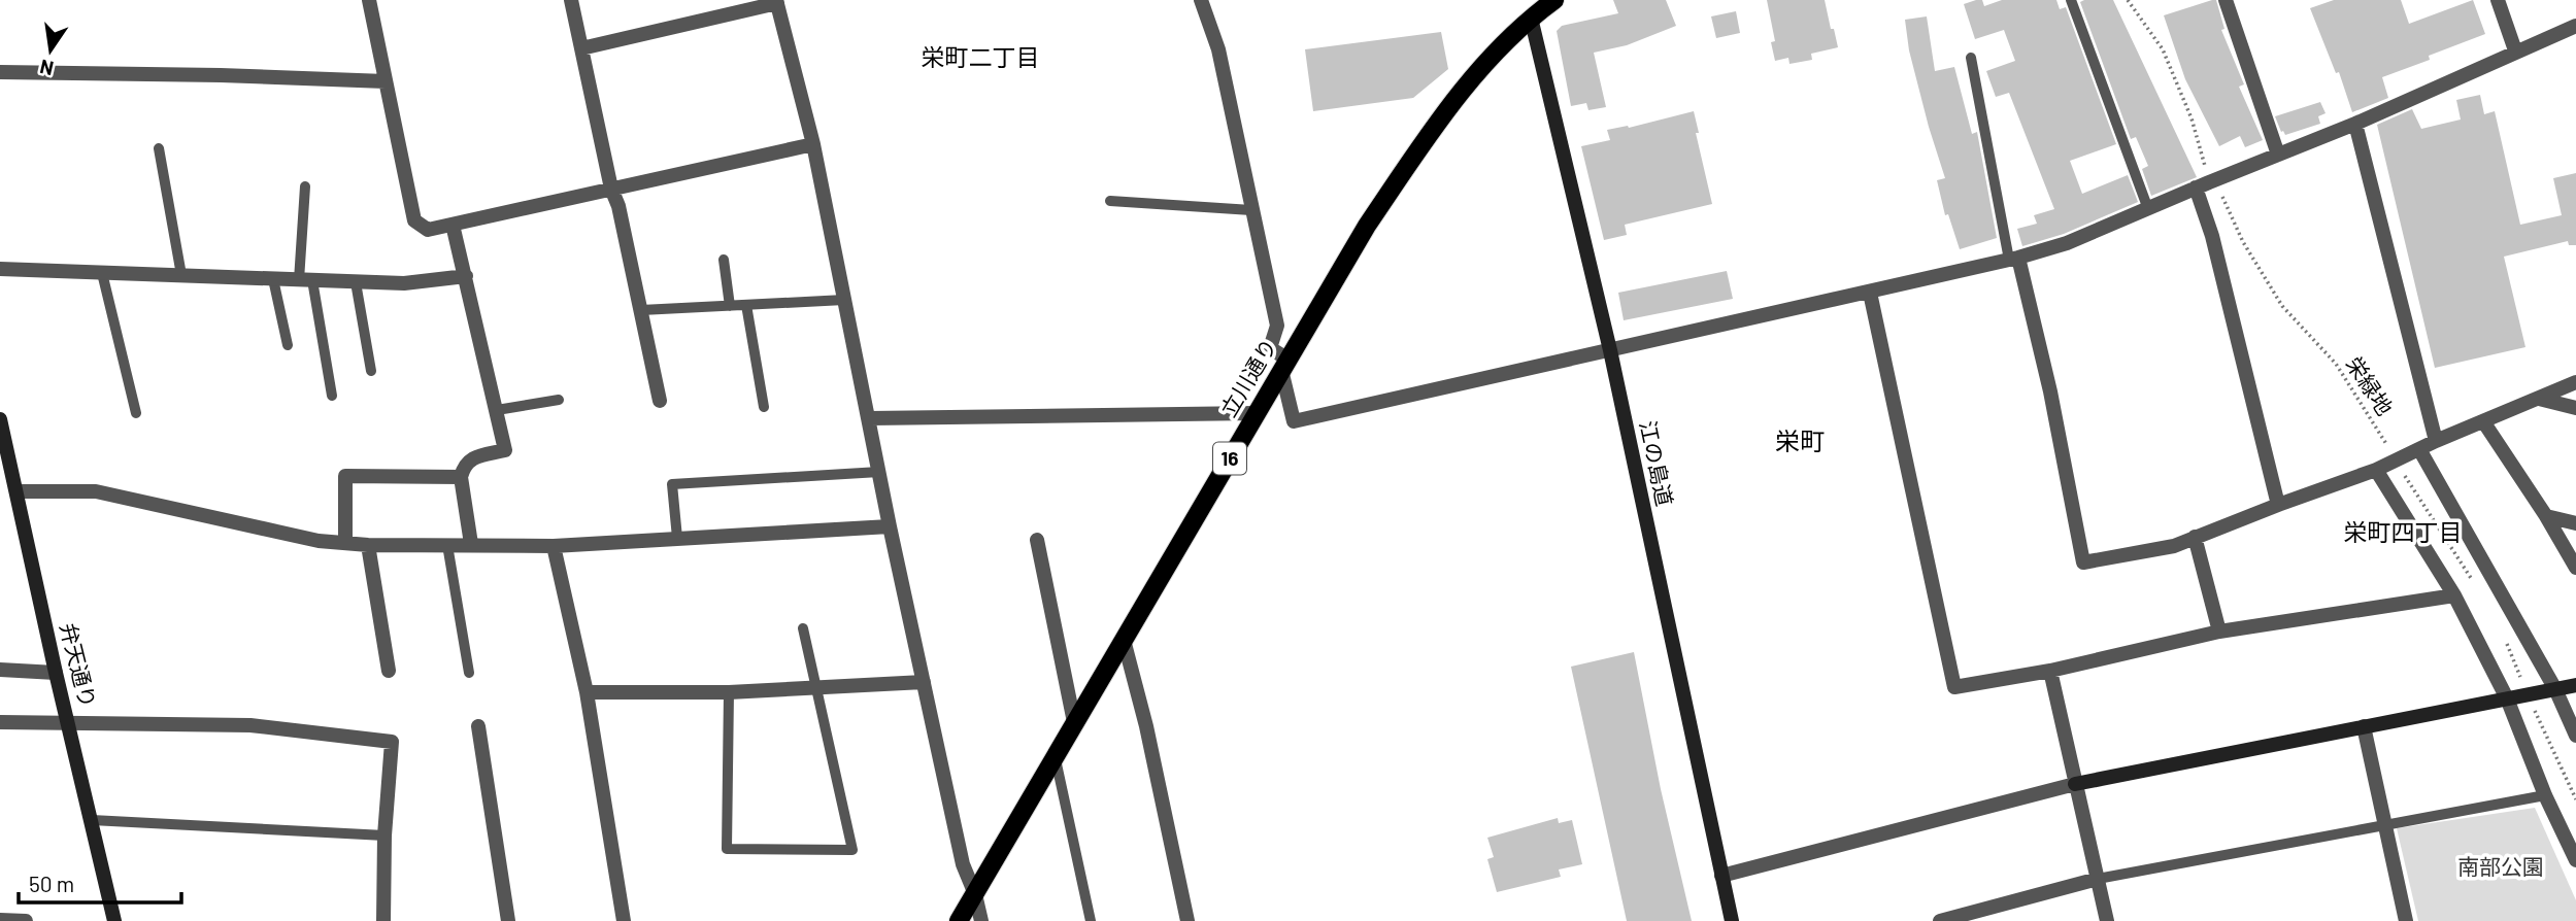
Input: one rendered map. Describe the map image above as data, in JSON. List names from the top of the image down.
{
  "streets": {
    "main road": ["立川通り", "16"],
    "street": ["江の島道", "弁天通り"],
    "path": ["栄緑地"]
  },
  "crossings": [
    ["立川通り", "江の島道"]
  ],
  "districts": ["栄町二丁目", "栄町", "栄町四丁目"],
  "parks": ["南部公園"],
  "scale_bar": "50 m",
  "north": "bottom"
}
